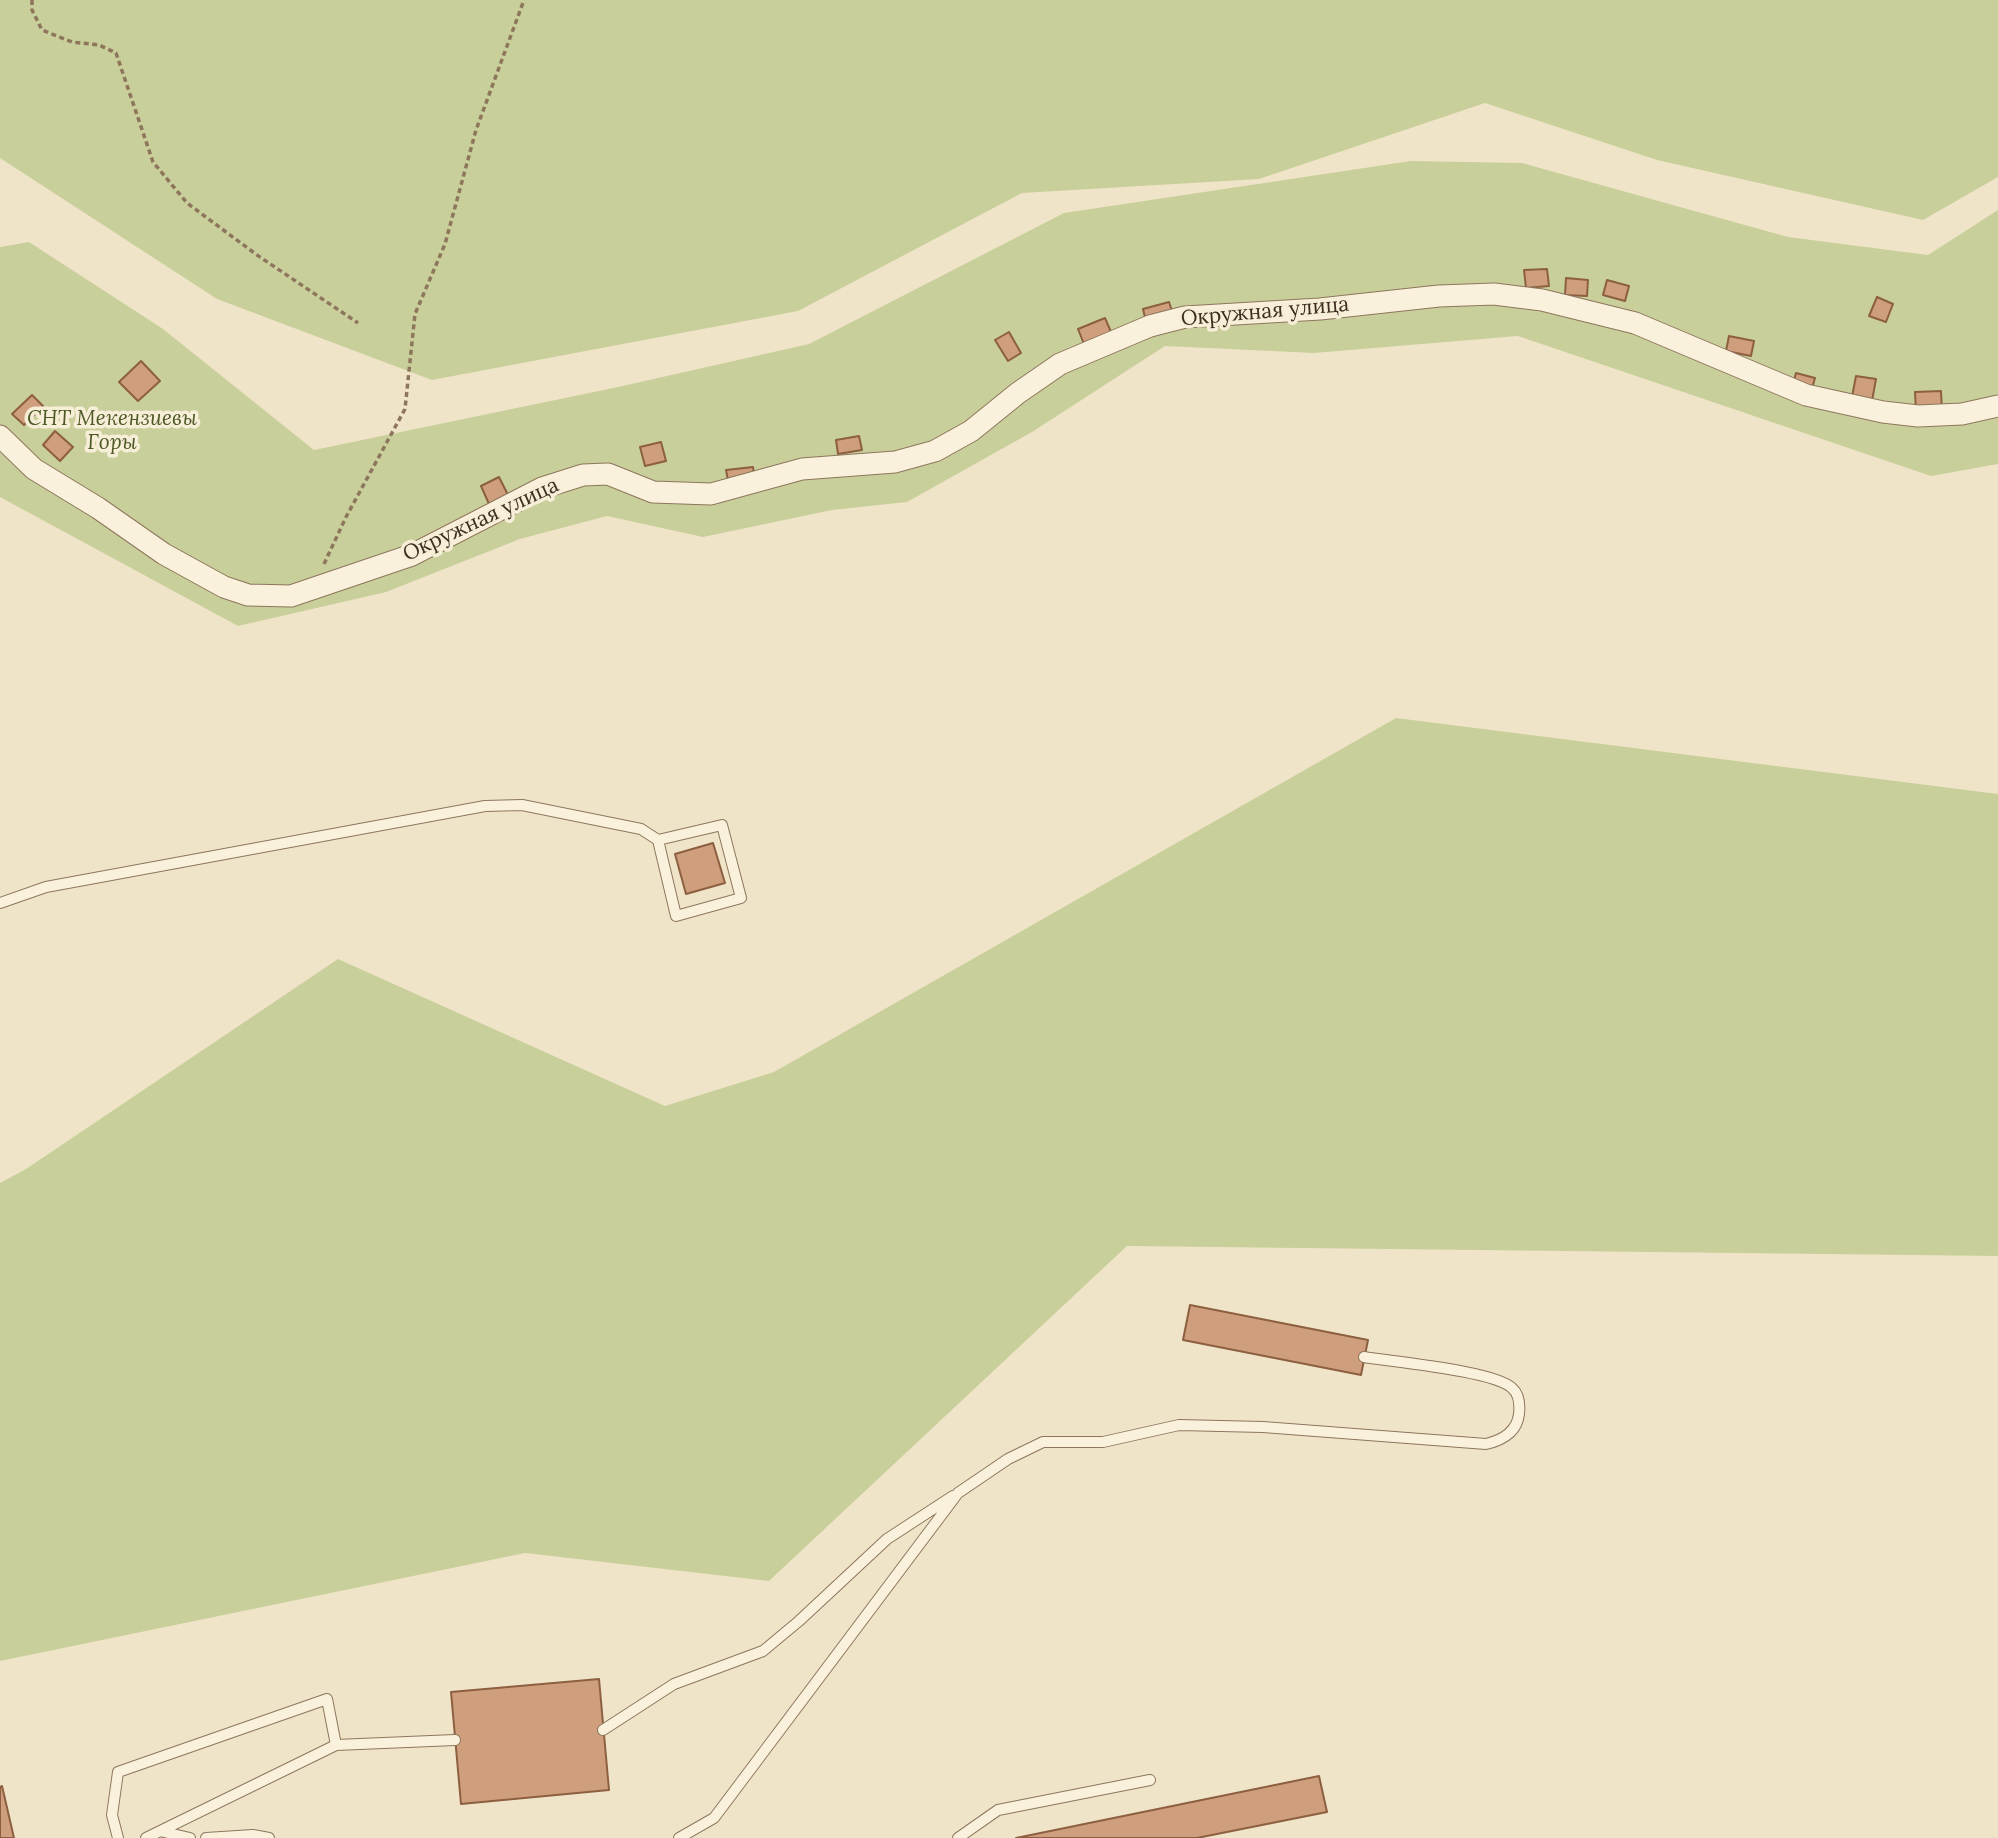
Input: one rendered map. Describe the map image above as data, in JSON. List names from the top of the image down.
{
  "streets": {
    "street": ["Окружная улица"]
  },
  "parks": ["СНТ Мекензиевы Горы"]
}
